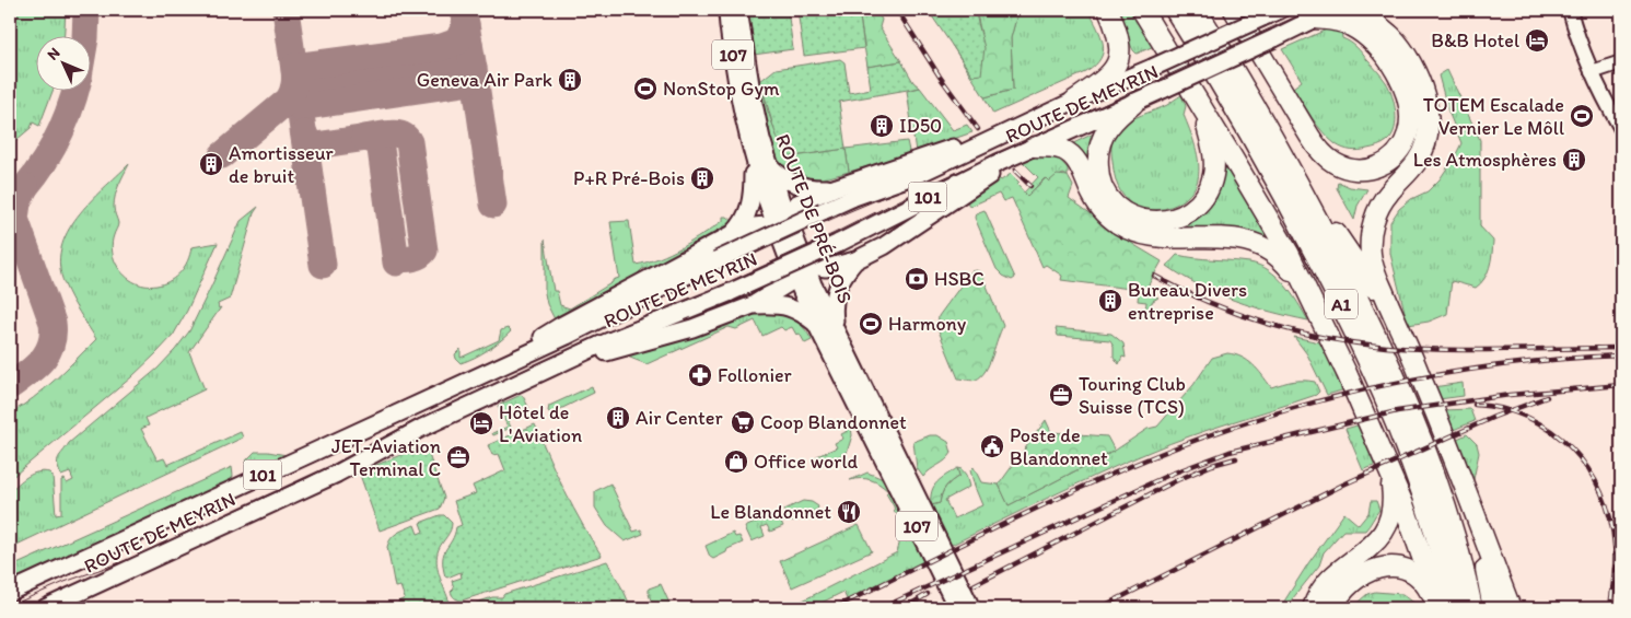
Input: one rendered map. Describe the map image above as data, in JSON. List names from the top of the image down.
{
  "streets": {
    "highway": ["A1"],
    "main road": [
      "107",
      "ROUTE DE MEYRIN",
      "101",
      "ROUTE DE PRÉ-BOIS"
    ]
  },
  "places": {
    "hotel": ["B&B Hotel", "Hôtel de L'Aviation"],
    "building": [
      "Geneva Air Park",
      "ID50",
      "Les Atmosphères",
      "Amortisseur de bruit",
      "P+R Pré-Bois",
      "Bureau Divers entreprise",
      "Air Center"
    ],
    "sports": ["NonStop Gym", "TOTEM Escalade Vernier Le Môll", "Harmony"],
    "bank": ["HSBC"],
    "pharmacy": ["Follonier"],
    "office": ["Touring Club Suisse (TCS)", "JET-Aviation Terminal C"],
    "supermarket": ["Coop Blandonnet"],
    "public building": ["Poste de Blandonnet"],
    "shop": ["Office world"],
    "restaurant": ["Le Blandonnet"]
  },
  "north": "top left"
}
